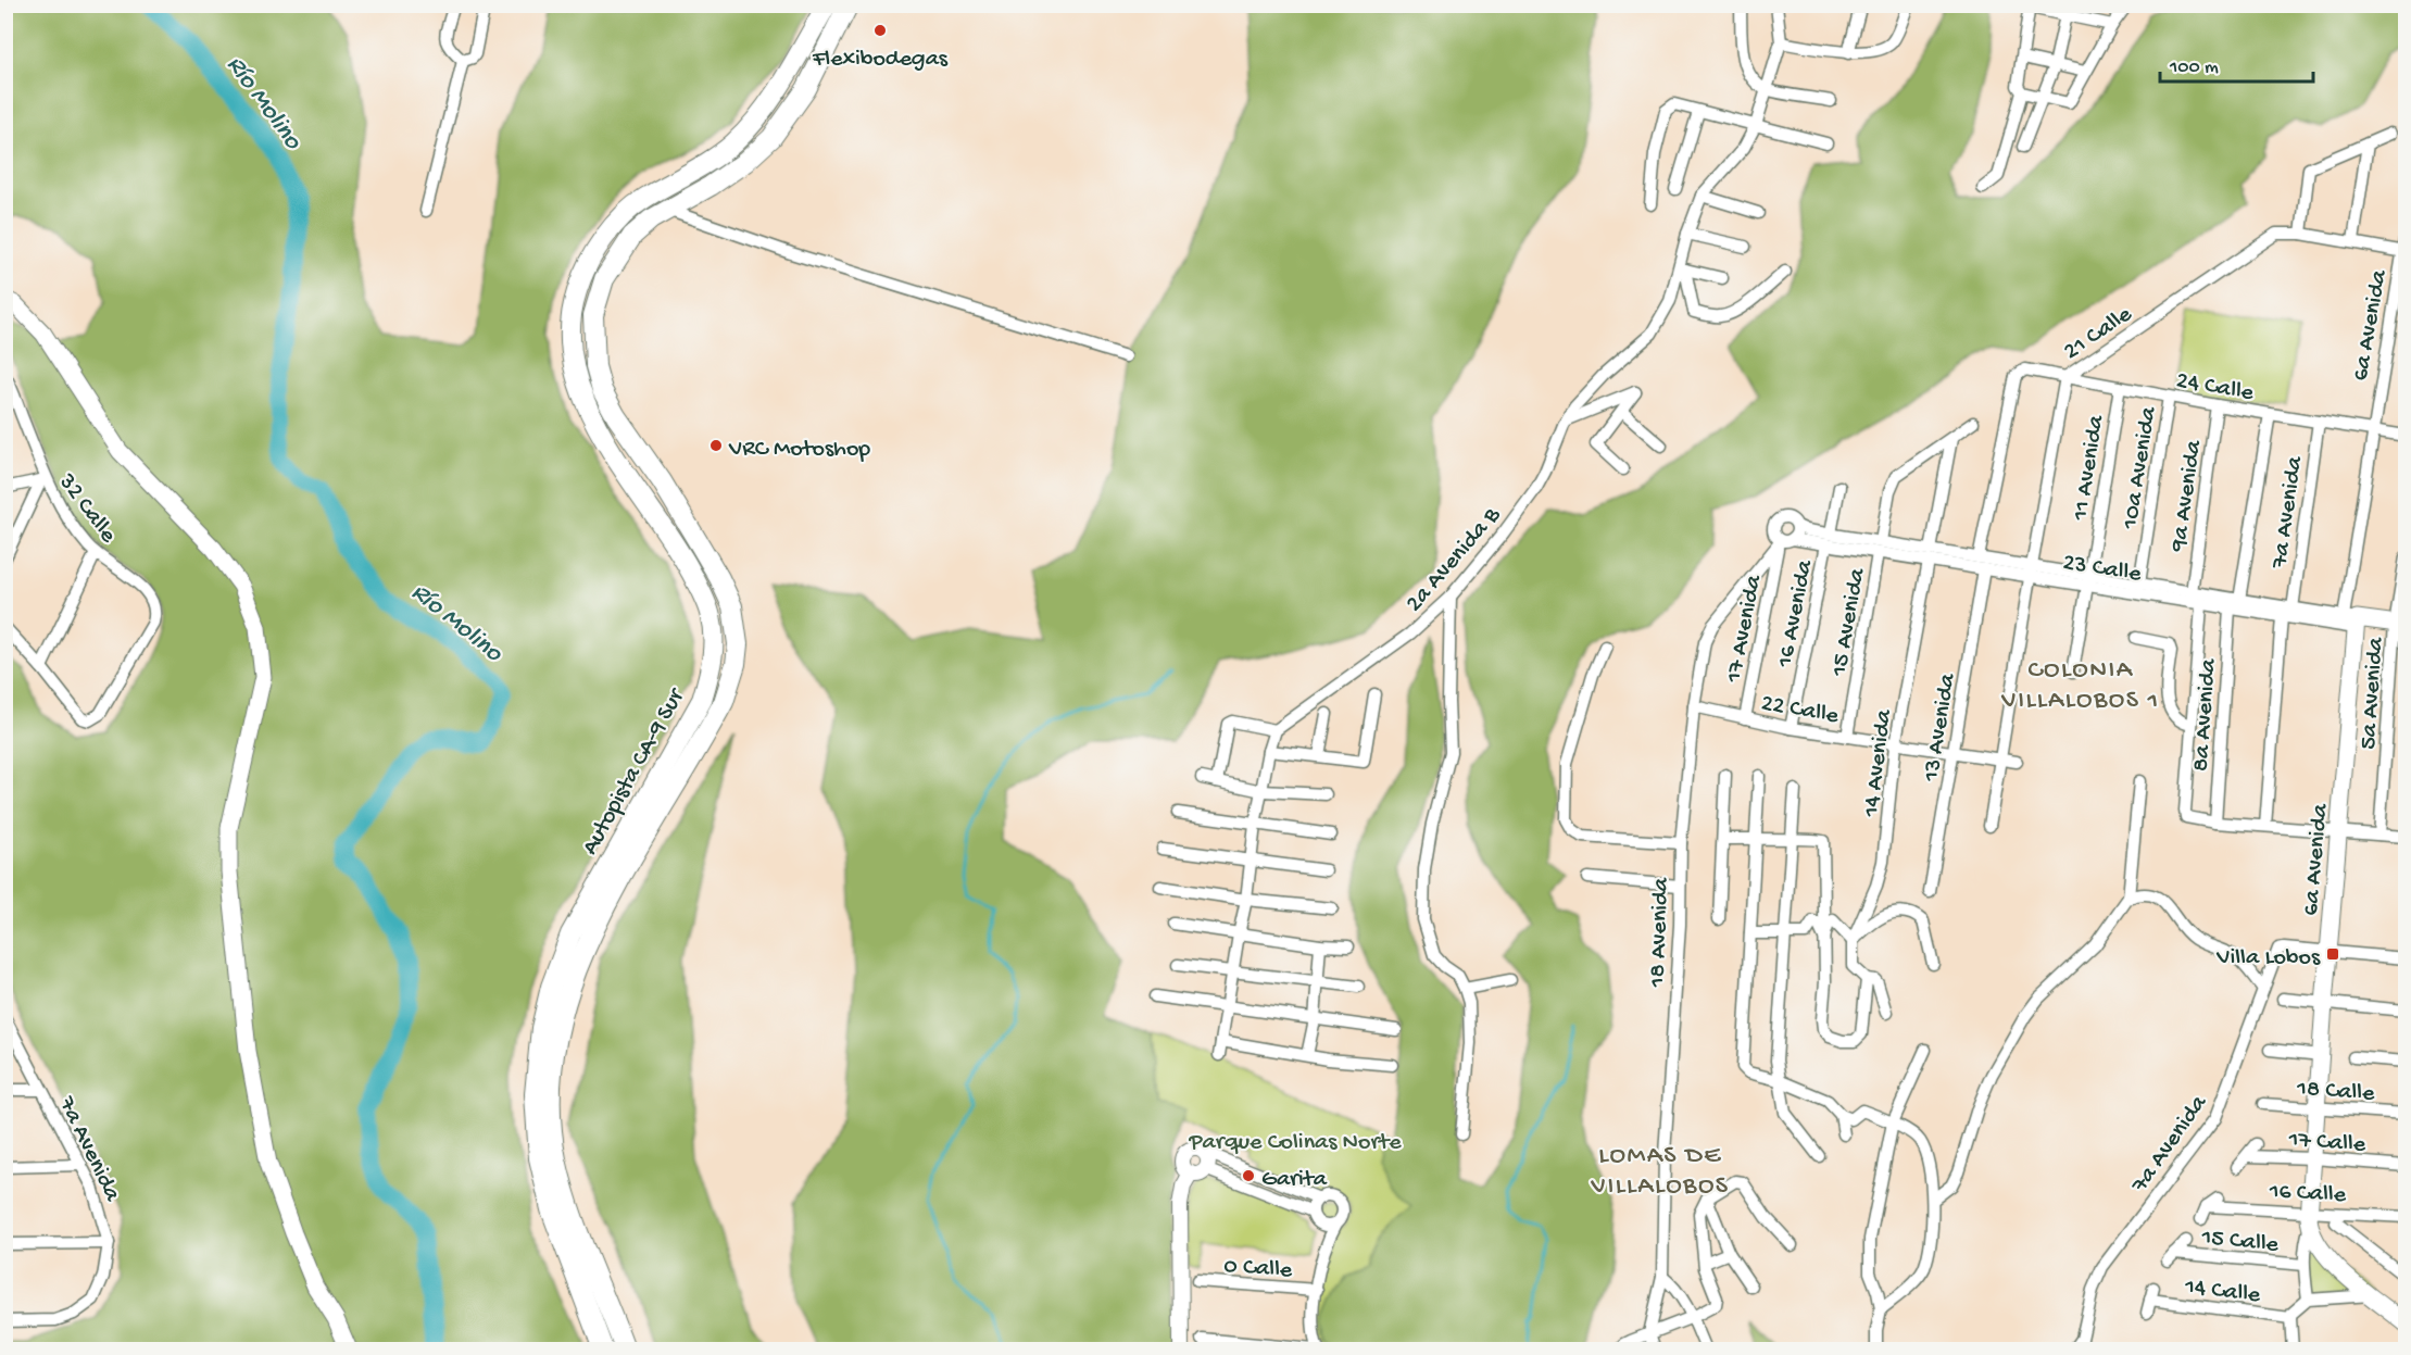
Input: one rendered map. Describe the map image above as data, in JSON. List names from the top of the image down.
{
  "streets": {
    "highway": ["Autopista CA-9 Sur"],
    "main road": ["6a Avenida", "23 Calle"],
    "street": [
      "21 Calle",
      "24 Calle",
      "11 Avenida",
      "10a Avenida",
      "9a Avenida",
      "32 Calle",
      "7a Avenida",
      "2a Avenida B",
      "16 Avenida",
      "15 Avenida",
      "17 Avenida",
      "5a Avenida",
      "22 Calle",
      "8a Avenida",
      "13 Avenida",
      "14 Avenida",
      "18 Avenida",
      "18 Calle",
      "17 Calle",
      "16 Calle",
      "15 Calle",
      "0 Calle",
      "14 Calle"
    ]
  },
  "crossings": [
    ["6a Avenida", "24 Calle"],
    ["6a Avenida", "7a Avenida"],
    ["6a Avenida", "23 Calle"],
    ["6a Avenida", "18 Calle"],
    ["6a Avenida", "17 Calle"],
    ["6a Avenida", "16 Calle"],
    ["6a Avenida", "15 Calle"],
    ["21 Calle", "24 Calle"],
    ["21 Calle", "23 Calle"],
    ["21 Calle", "22 Calle"],
    ["24 Calle", "11 Avenida"],
    ["24 Calle", "10a Avenida"],
    ["24 Calle", "9a Avenida"],
    ["24 Calle", "7a Avenida"],
    ["24 Calle", "13 Avenida"],
    ["11 Avenida", "23 Calle"],
    ["10a Avenida", "23 Calle"],
    ["9a Avenida", "23 Calle"],
    ["7a Avenida", "23 Calle"],
    ["23 Calle", "16 Avenida"],
    ["23 Calle", "15 Avenida"],
    ["23 Calle", "17 Avenida"],
    ["23 Calle", "5a Avenida"],
    ["23 Calle", "8a Avenida"],
    ["23 Calle", "13 Avenida"],
    ["23 Calle", "14 Avenida"],
    ["23 Calle", "18 Avenida"],
    ["16 Avenida", "22 Calle"],
    ["15 Avenida", "22 Calle"],
    ["15 Avenida", "14 Avenida"],
    ["17 Avenida", "22 Calle"],
    ["17 Avenida", "18 Avenida"],
    ["22 Calle", "13 Avenida"],
    ["22 Calle", "14 Avenida"],
    ["22 Calle", "18 Avenida"]
  ],
  "districts": ["COLONIA VILLALOBOS 1", "LOMAS DE VILLALOBOS"],
  "water": ["Río Molino"],
  "parks": ["Parque Colinas Norte"],
  "places": {
    "other": ["Flexibodegas", "VRC Motoshop", "Garita"],
    "transit": ["Villa Lobos"]
  },
  "scale_bar": "100 m"
}
